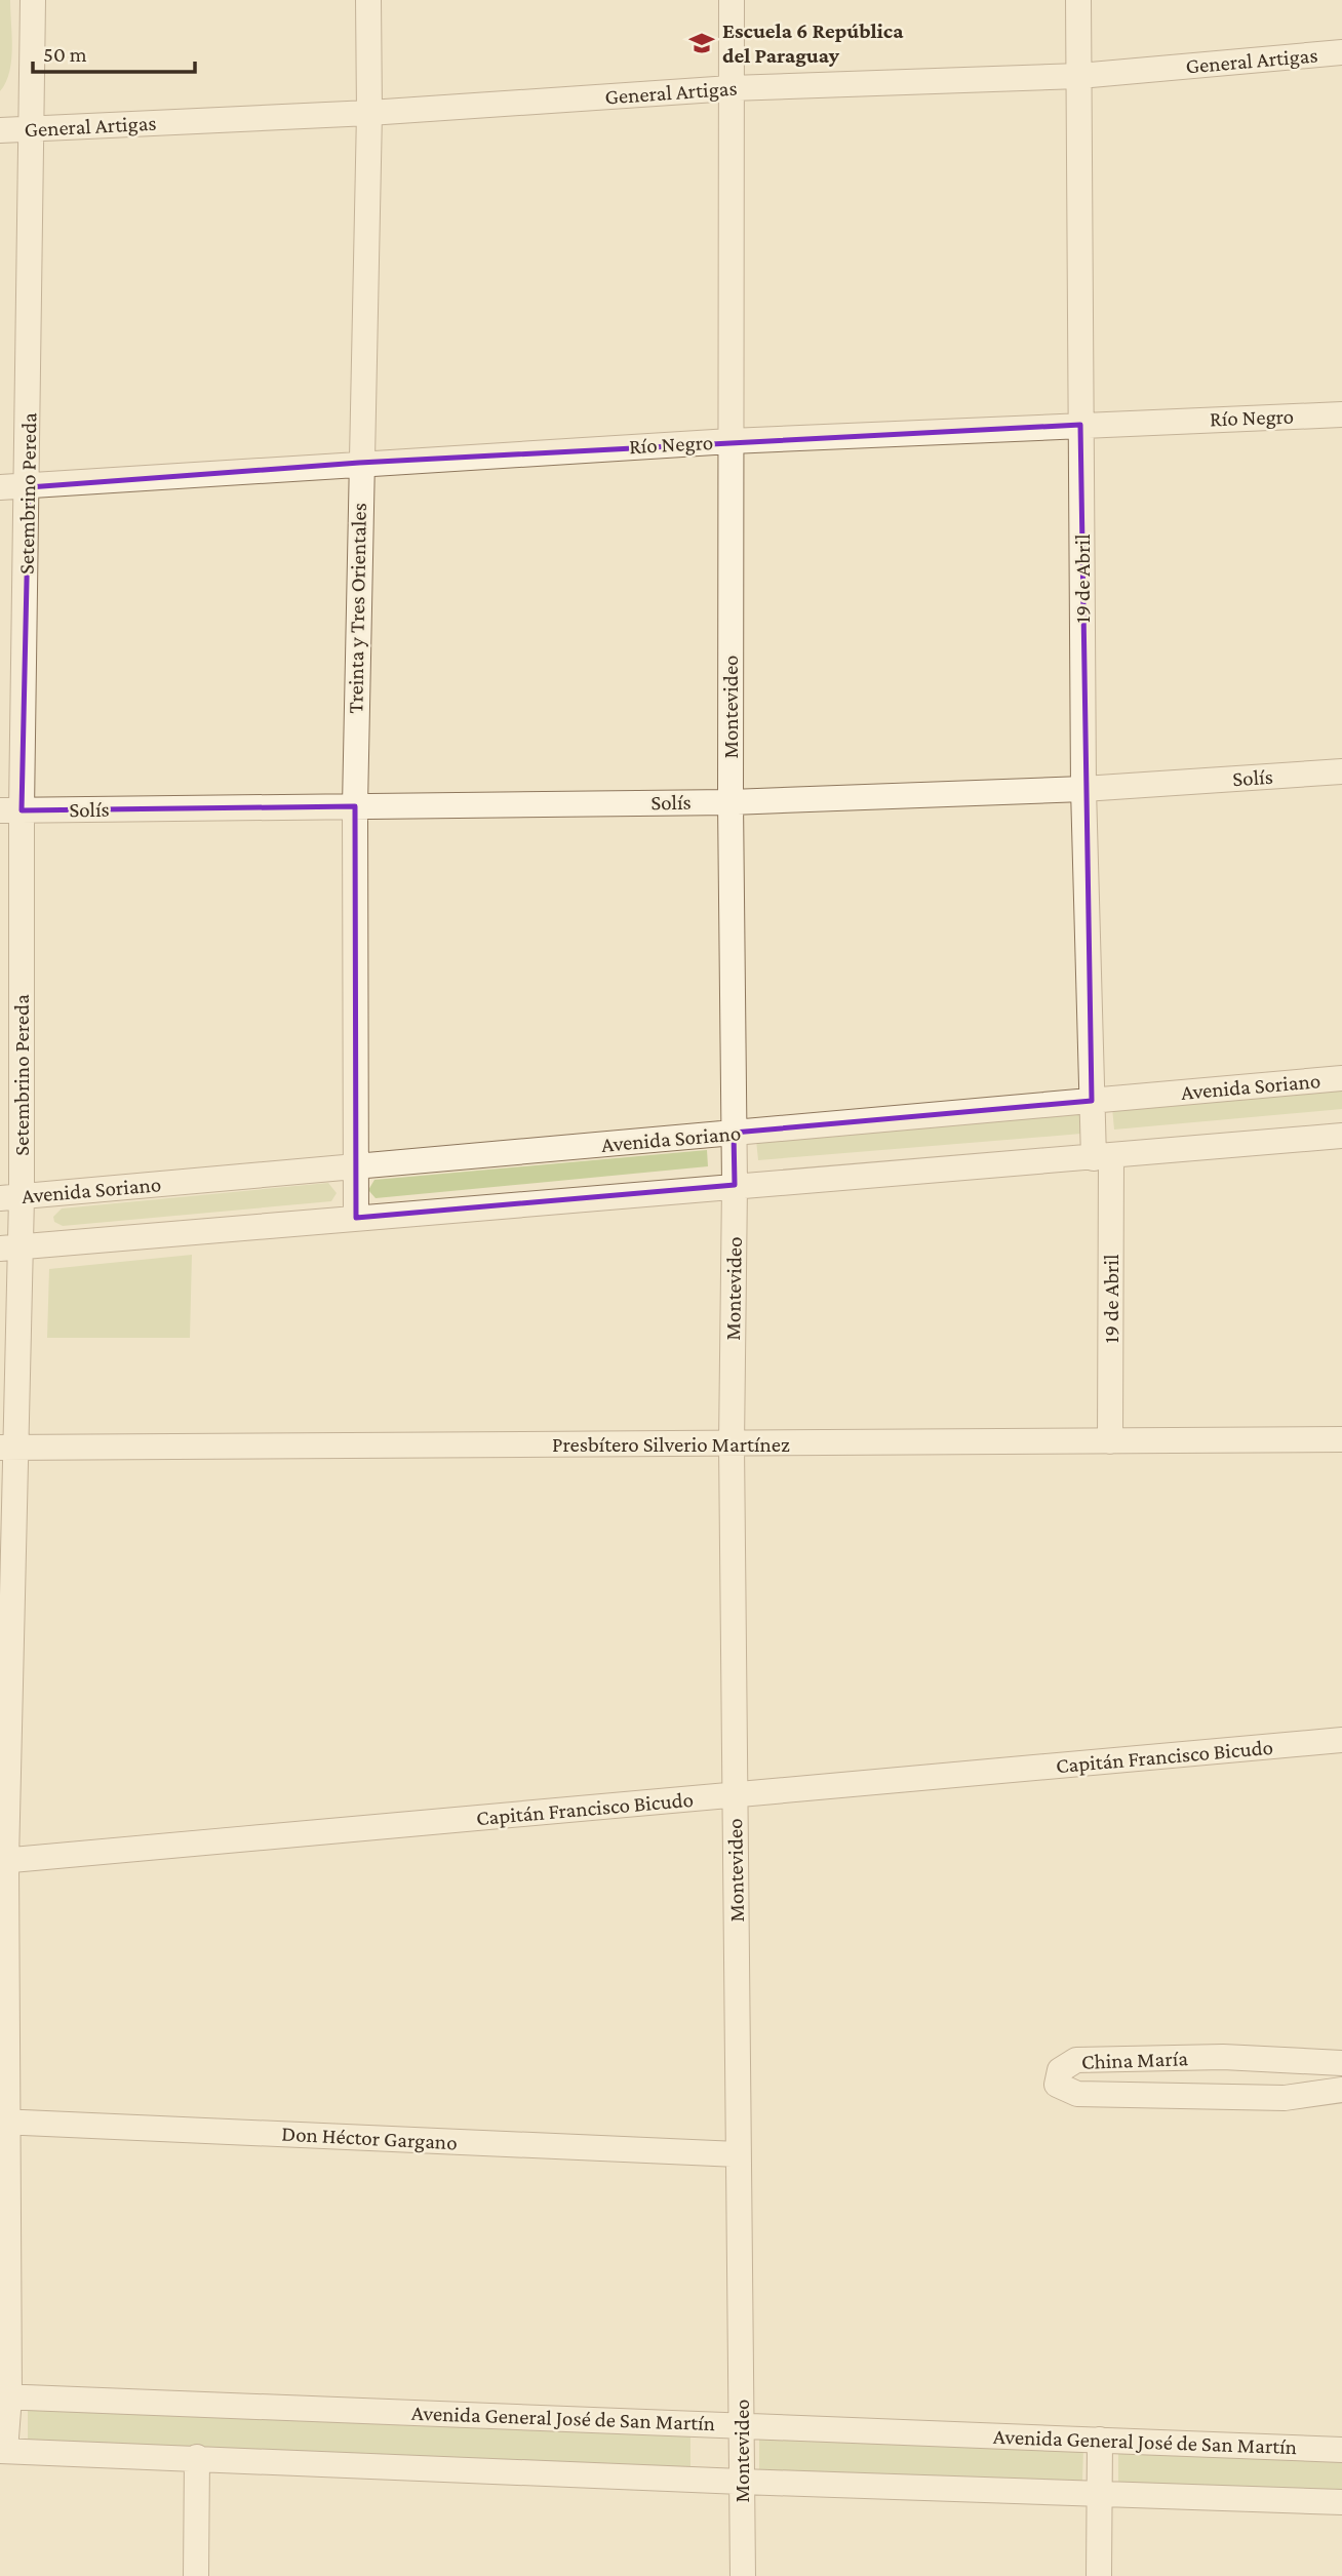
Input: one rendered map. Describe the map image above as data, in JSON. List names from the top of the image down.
{
  "streets": {
    "street": [
      "General Artigas",
      "Río Negro",
      "Setembrino Pereda",
      "19 de Abril",
      "Treinta y Tres Orientales",
      "Montevideo",
      "Solís",
      "Avenida Soriano",
      "Presbítero Silverio Martínez",
      "Capitán Francisco Bicudo",
      "China María",
      "Don Héctor Gargano",
      "Avenida General José de San Martín"
    ]
  },
  "crossings": [
    ["General Artigas", "Setembrino Pereda"],
    ["General Artigas", "19 de Abril"],
    ["General Artigas", "Treinta y Tres Orientales"],
    ["General Artigas", "Montevideo"],
    ["Río Negro", "Setembrino Pereda"],
    ["Río Negro", "19 de Abril"],
    ["Río Negro", "Treinta y Tres Orientales"],
    ["Río Negro", "Montevideo"],
    ["Setembrino Pereda", "Solís"],
    ["Setembrino Pereda", "Avenida Soriano"],
    ["Setembrino Pereda", "Presbítero Silverio Martínez"],
    ["Setembrino Pereda", "Capitán Francisco Bicudo"],
    ["Setembrino Pereda", "Don Héctor Gargano"],
    ["Setembrino Pereda", "Avenida General José de San Martín"],
    ["19 de Abril", "Solís"],
    ["19 de Abril", "Avenida Soriano"],
    ["19 de Abril", "Presbítero Silverio Martínez"],
    ["Treinta y Tres Orientales", "Solís"],
    ["Treinta y Tres Orientales", "Avenida Soriano"],
    ["Montevideo", "Solís"],
    ["Montevideo", "Avenida Soriano"],
    ["Montevideo", "Presbítero Silverio Martínez"],
    ["Montevideo", "Capitán Francisco Bicudo"],
    ["Montevideo", "Don Héctor Gargano"],
    ["Montevideo", "Avenida General José de San Martín"]
  ],
  "places": {
    "school or university": ["Escuela 6 República del Paraguay"]
  },
  "scale_bar": "50 m"
}
